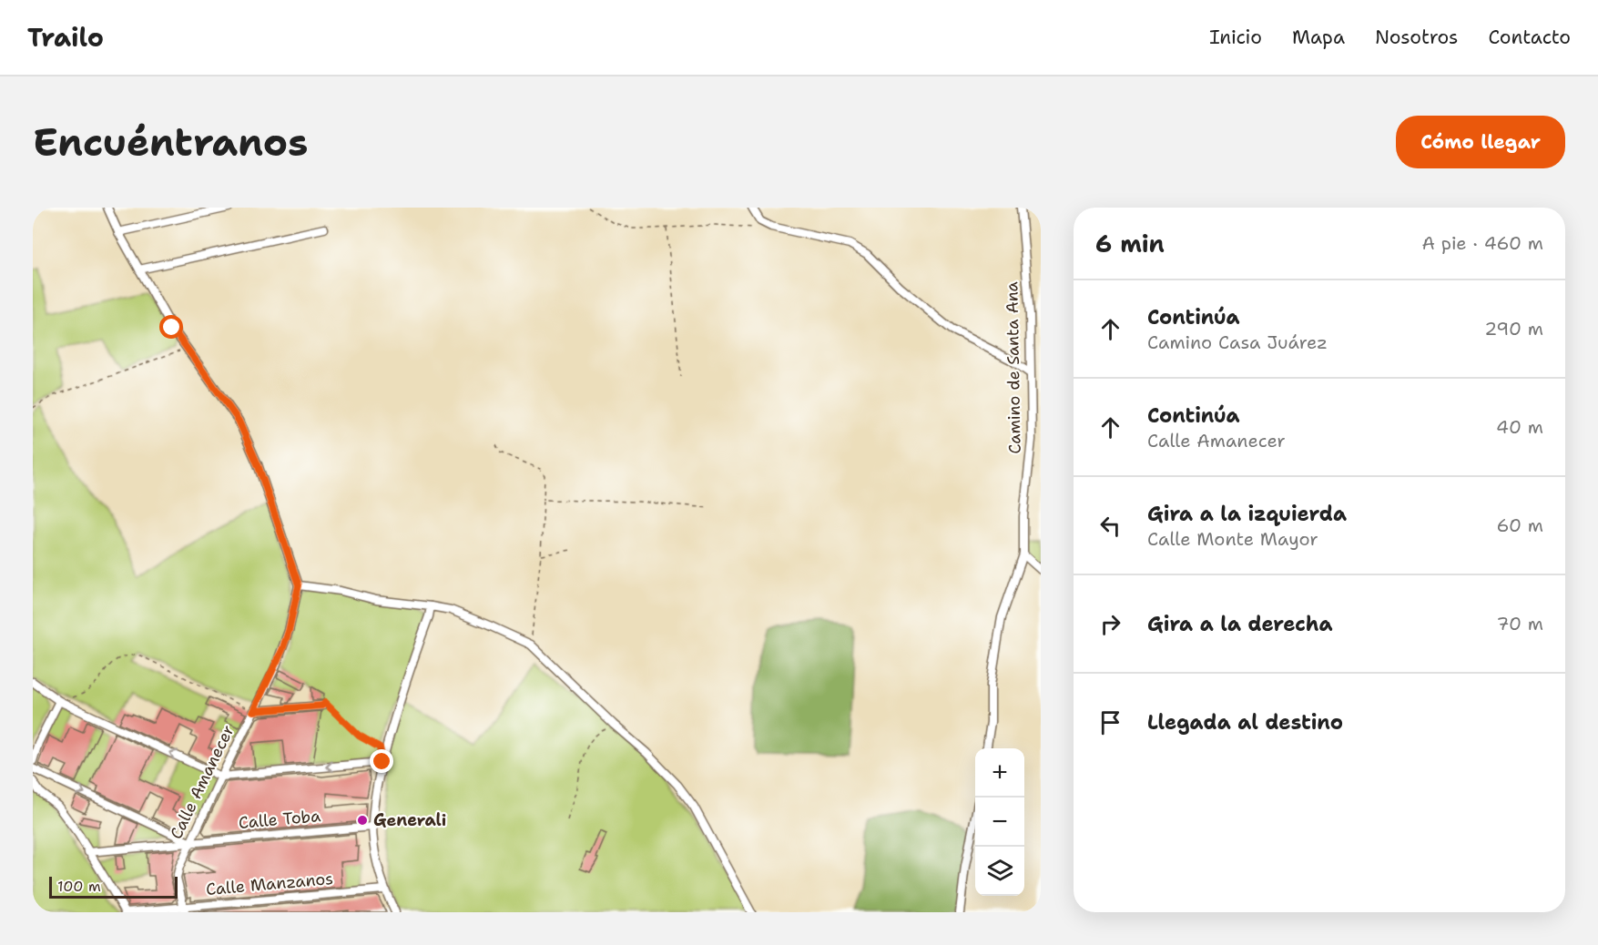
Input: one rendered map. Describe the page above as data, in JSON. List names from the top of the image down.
{
  "streets": {
    "street": [
      "Camino de Santa Ana",
      "Calle Amanecer",
      "Calle Toba",
      "Calle Manzanos"
    ]
  },
  "crossings": [
    ["Calle Amanecer", "Calle Toba"],
    ["Calle Amanecer", "Calle Manzanos"]
  ],
  "places": ["Generali"],
  "scale_bar": "100 m",
  "page": {
    "header": "Trailo",
    "nav": [
      "Inicio",
      "Mapa",
      "Nosotros",
      "Contacto"
    ],
    "buttons": "Cómo llegar",
    "title": "Encuéntranos",
    "heading": ["6 min", "A pie · 460 m"],
    "list": [
      ["Continúa", "Camino Casa Juárez", "290 m"],
      ["Continúa", "Calle Amanecer", "40 m"],
      ["Gira a la izquierda", "Calle Monte Mayor", "60 m"],
      ["Gira a la derecha", "70 m"],
      "Llegada al destino"
    ],
    "map_buttons": ["+", "−"],
    "scale": "100 m"
  }
}
